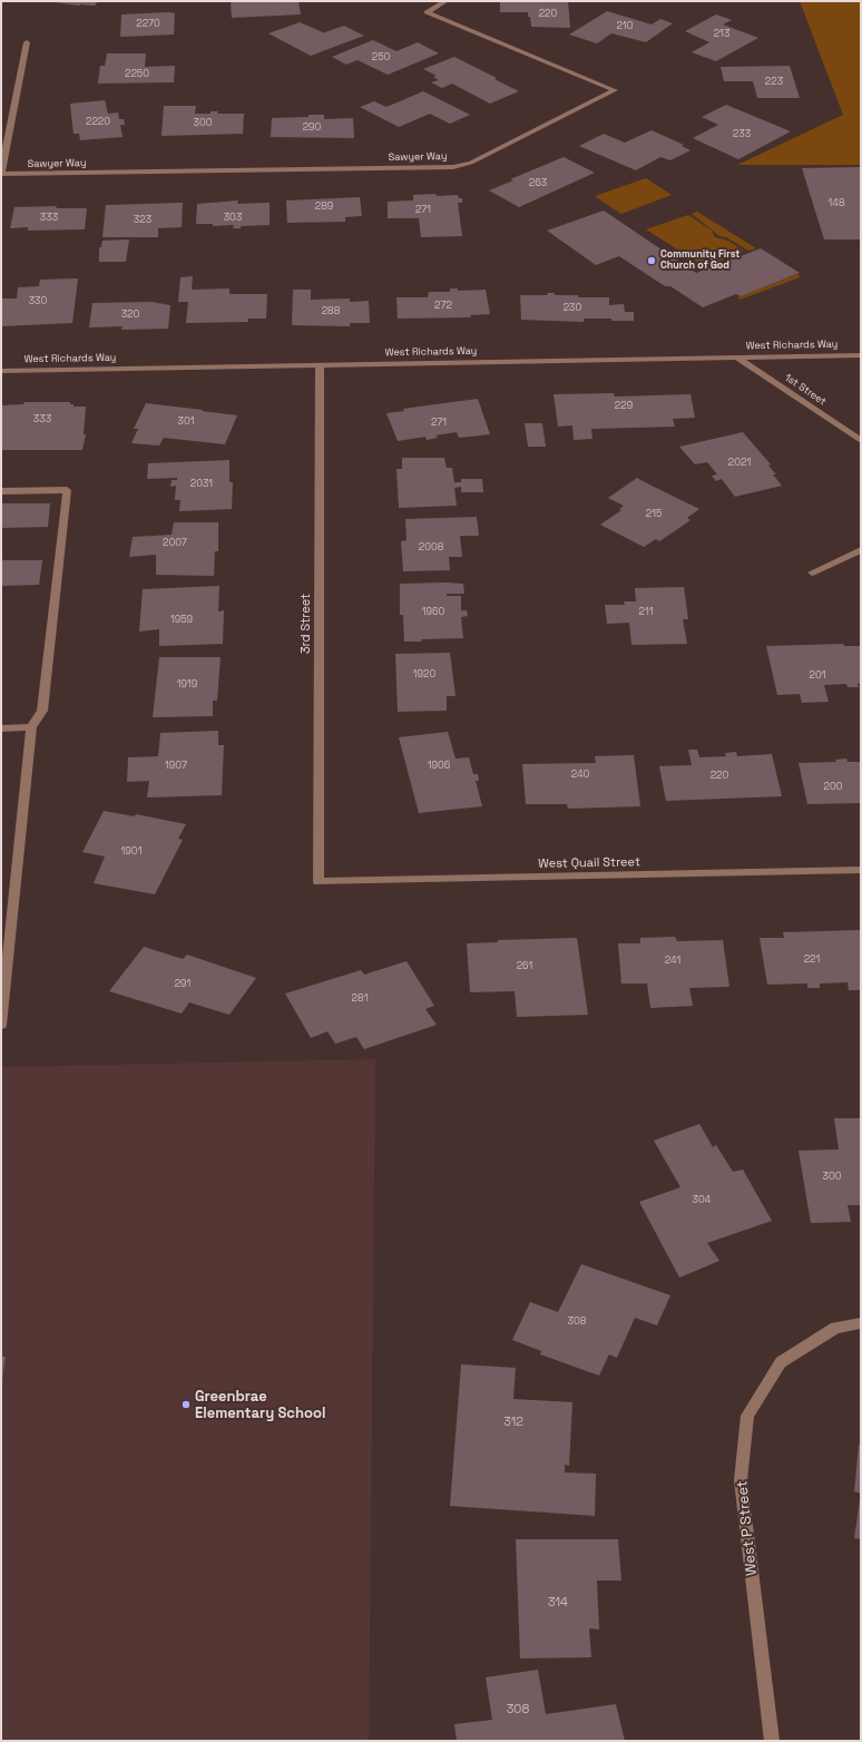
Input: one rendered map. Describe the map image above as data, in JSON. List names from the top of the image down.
{
  "streets": {
    "street": [
      "Sawyer Way",
      "West Richards Way",
      "1st Street",
      "3rd Street",
      "West Quail Street",
      "West P Street"
    ]
  },
  "crossings": [
    ["West Richards Way", "1st Street"],
    ["West Richards Way", "3rd Street"],
    ["3rd Street", "West Quail Street"]
  ],
  "places": ["Community First Church of God", "Greenbrae Elementary School"],
  "house_numbers": [
    "220",
    "2270",
    "210",
    "213",
    "250",
    "2250",
    "223",
    "2220",
    "300",
    "290",
    "233",
    "263",
    "148",
    "289",
    "271",
    "333",
    "303",
    "323",
    "330",
    "272",
    "230",
    "288",
    "320",
    "229",
    "333",
    "301",
    "271",
    "2021",
    "2031",
    "215",
    "2007",
    "2008",
    "1960",
    "211",
    "1959",
    "1920",
    "201",
    "1919",
    "1907",
    "1906",
    "240",
    "220",
    "200",
    "1901",
    "221",
    "241",
    "261",
    "291",
    "281",
    "300",
    "304",
    "308",
    "312",
    "314",
    "308"
  ]
}
